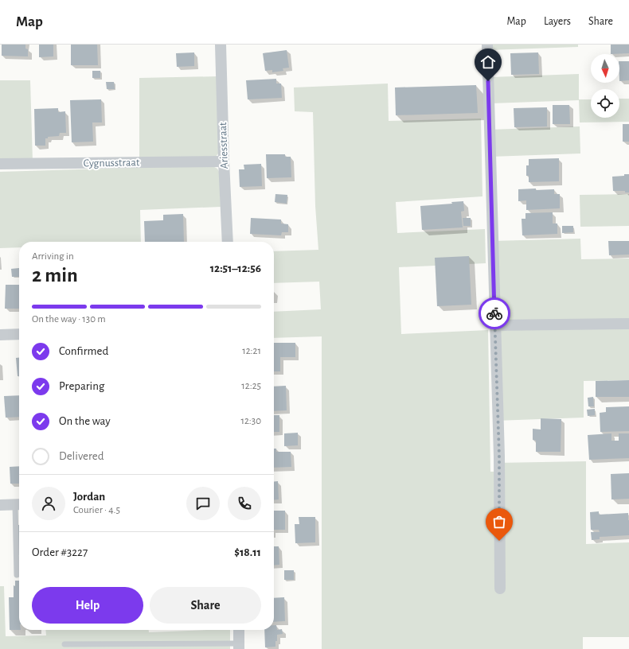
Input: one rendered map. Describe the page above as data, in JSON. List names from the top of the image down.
{
  "streets": {
    "street": ["Ariesstraat", "Cygnusstraat"]
  },
  "crossings": [
    ["Ariesstraat", "Cygnusstraat"]
  ],
  "north": "bottom",
  "page": {
    "header": "Map",
    "nav": ["Map", "Layers", "Share"],
    "heading": ["2 min", "Arriving in", "12:51–12:56"],
    "panel": [
      "Jordan",
      "Courier · 4.5",
      "Order #3227",
      "$18.11"
    ],
    "bar": "On the way · 130 m",
    "list": [
      ["Confirmed", "12:21"],
      ["Preparing", "12:25"],
      ["On the way", "12:30"],
      "Delivered"
    ],
    "buttons": ["Help", "Share"]
  }
}
